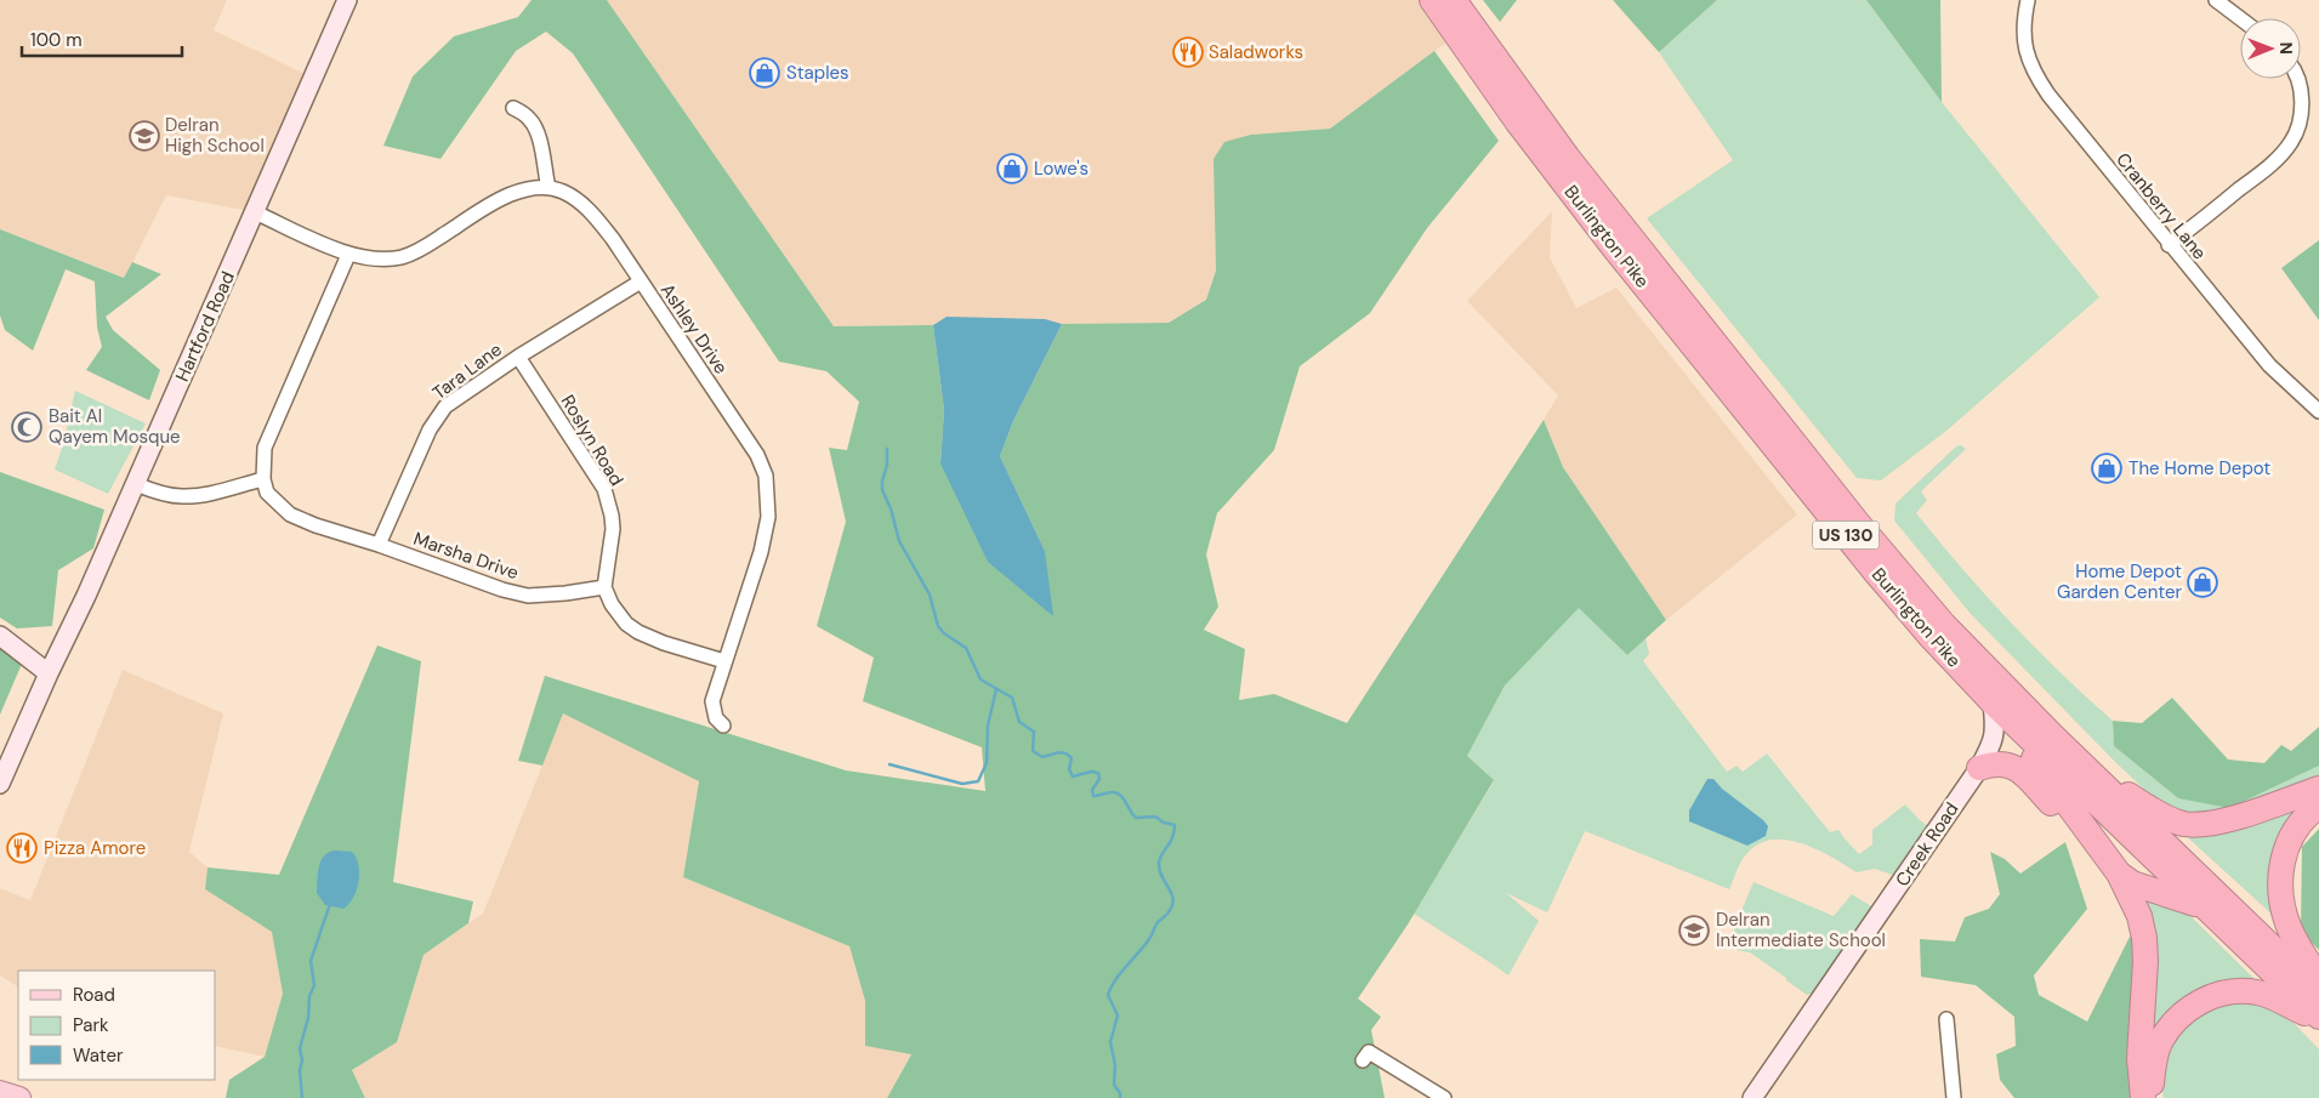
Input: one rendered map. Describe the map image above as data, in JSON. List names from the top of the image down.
{
  "streets": {
    "highway": ["Burlington Pike", "US 130"],
    "main road": ["Hartford Road", "Creek Road"],
    "street": [
      "Cranberry Lane",
      "Ashley Drive",
      "Tara Lane",
      "Roslyn Road",
      "Marsha Drive"
    ]
  },
  "crossings": [
    ["Burlington Pike", "Creek Road"],
    ["Ashley Drive", "Tara Lane"],
    ["Tara Lane", "Roslyn Road"],
    ["Tara Lane", "Marsha Drive"],
    ["Roslyn Road", "Marsha Drive"]
  ],
  "places": {
    "restaurant": ["Saladworks", "Pizza Amore"],
    "shop": [
      "Staples",
      "Lowe's",
      "The Home Depot",
      "Home Depot Garden Center"
    ],
    "school or university": ["Delran High School", "Delran Intermediate School"],
    "mosque": ["Bait Al Qayem Mosque"]
  },
  "legend": ["Road", "Park", "Water"],
  "scale_bar": "100 m",
  "north": "right"
}
